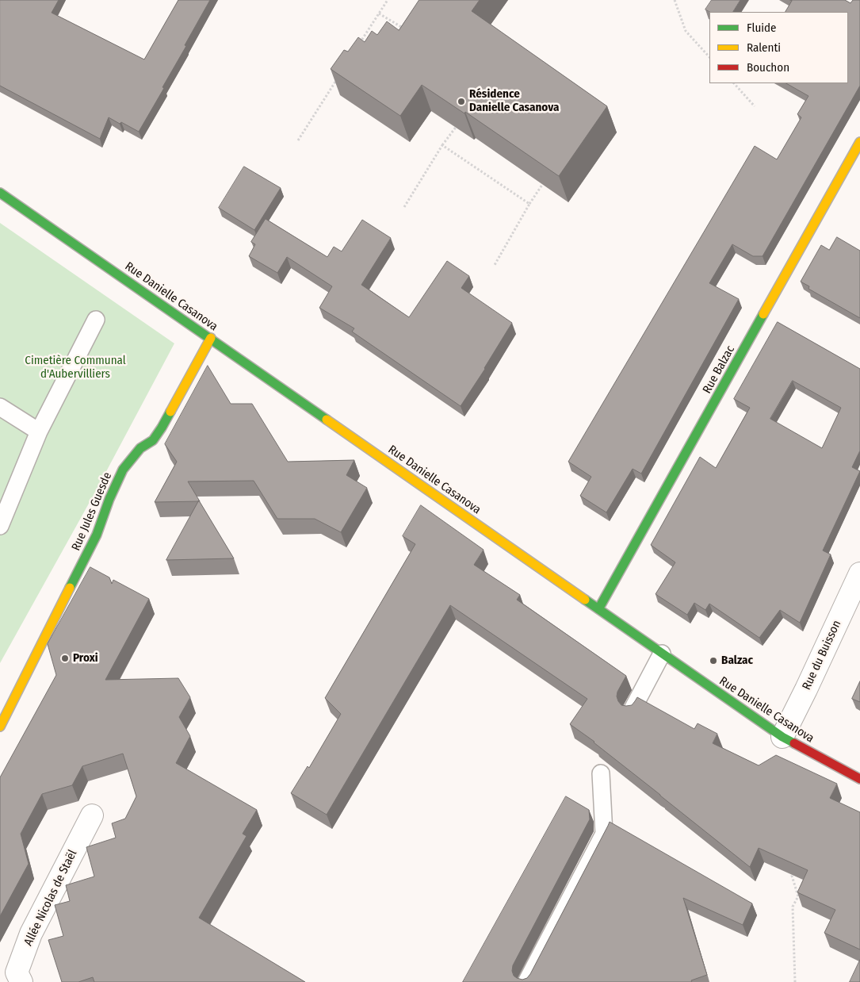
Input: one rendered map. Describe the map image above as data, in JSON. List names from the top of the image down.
{
  "streets": {
    "main road": ["Rue Danielle Casanova", "Rue Balzac", "Rue Jules Guesde"],
    "street": ["Rue du Buisson", "Allée Nicolas de Staël"]
  },
  "crossings": [
    ["Rue Danielle Casanova", "Rue Balzac"],
    ["Rue Danielle Casanova", "Rue Jules Guesde"],
    ["Rue Danielle Casanova", "Rue du Buisson"]
  ],
  "parks": ["Cimetière Communal d'Aubervilliers"],
  "places": ["Résidence Danielle Casanova", "Proxi", "Balzac"],
  "legend": ["Fluide", "Ralenti", "Bouchon"]
}
